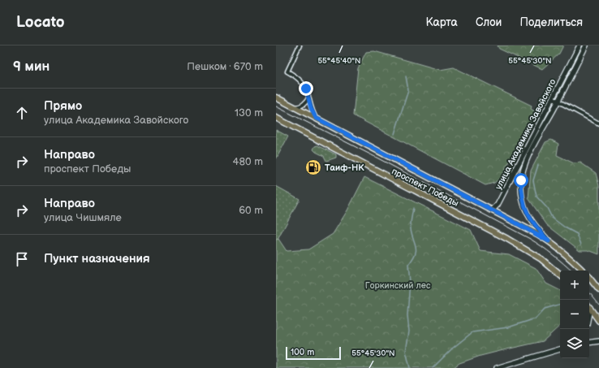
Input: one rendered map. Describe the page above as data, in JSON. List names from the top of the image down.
{
  "streets": {
    "main road": ["проспект Победы"],
    "street": ["улица Академика Завойского"]
  },
  "crossings": [
    ["улица Академика Завойского", "проспект Победы"]
  ],
  "parks": ["Горкинский лес"],
  "places": {
    "fuel station": ["Таиф-НК"]
  },
  "scale_bar": "100 m",
  "page": {
    "header": "Locato",
    "nav": ["Карта", "Слои", "Поделиться"],
    "heading": ["9 мин", "Пешком · 670 m"],
    "list": [
      ["Прямо", "улица Академика Завойского", "130 m"],
      ["Направо", "проспект Победы", "480 m"],
      ["Направо", "улица Чишмяле", "60 m"],
      "Пункт назначения"
    ],
    "map_buttons": ["+", "−"],
    "scale": "100 m"
  },
  "coordinates": ["55°45'40\"N", "55°45'30\"N"]
}
